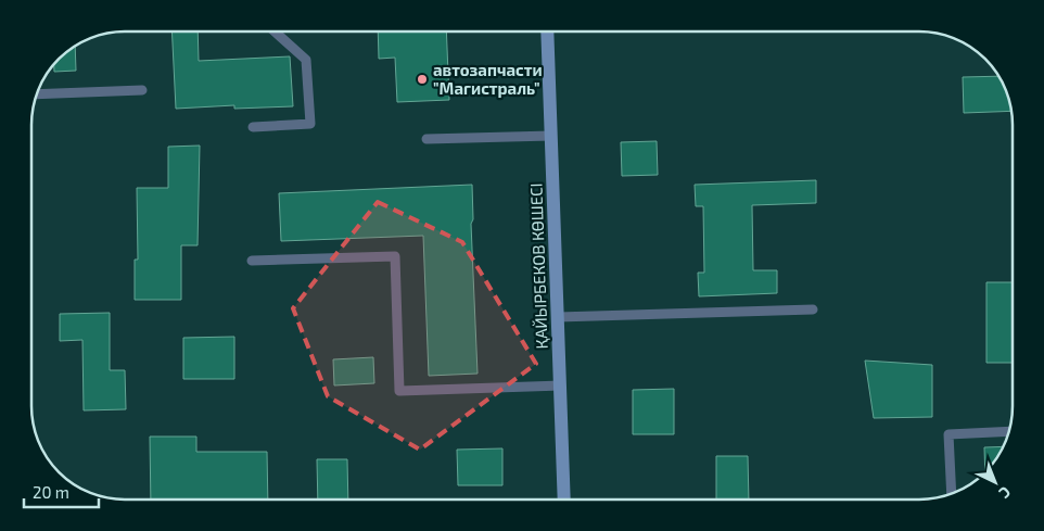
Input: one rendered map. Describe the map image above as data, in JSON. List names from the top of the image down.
{
  "streets": {
    "main road": ["ҚАЙЫРБЕКОВ КӨШЕСІ"]
  },
  "places": ["автозапчасти \"Магистраль\""],
  "scale_bar": "20 m",
  "north": "bottom right"
}
